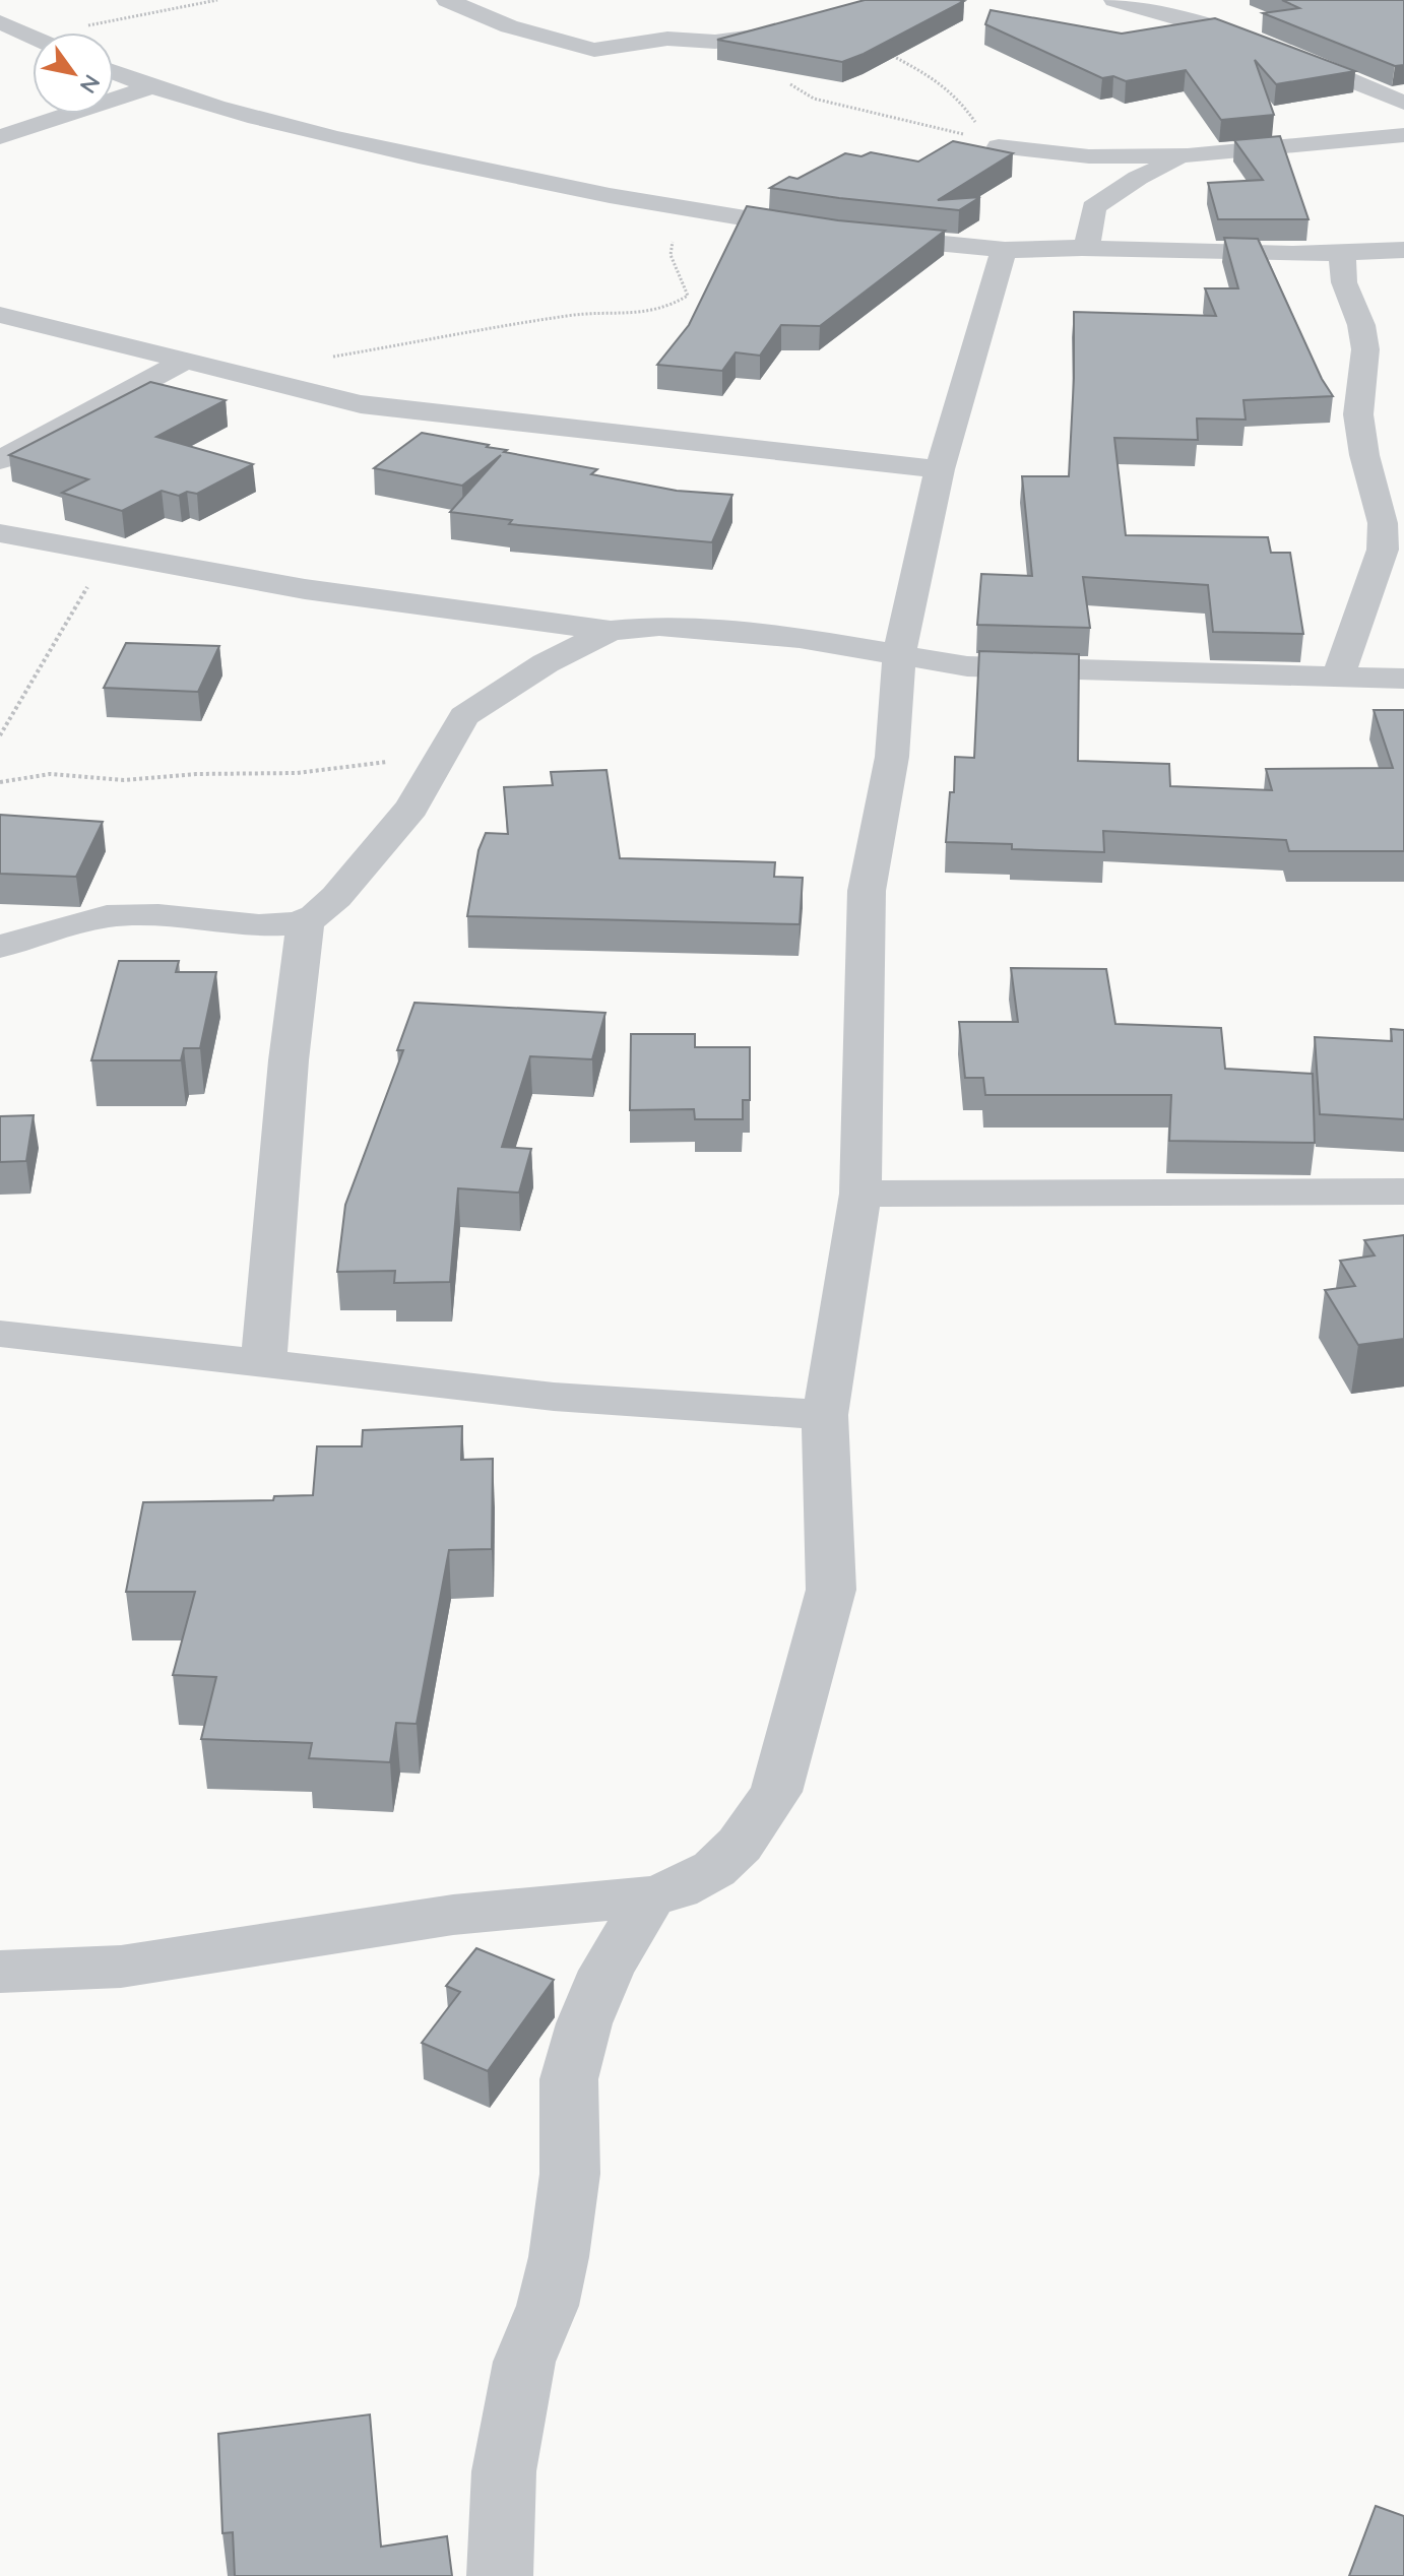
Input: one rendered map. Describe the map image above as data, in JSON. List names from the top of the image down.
{
  "north": "bottom right"
}
